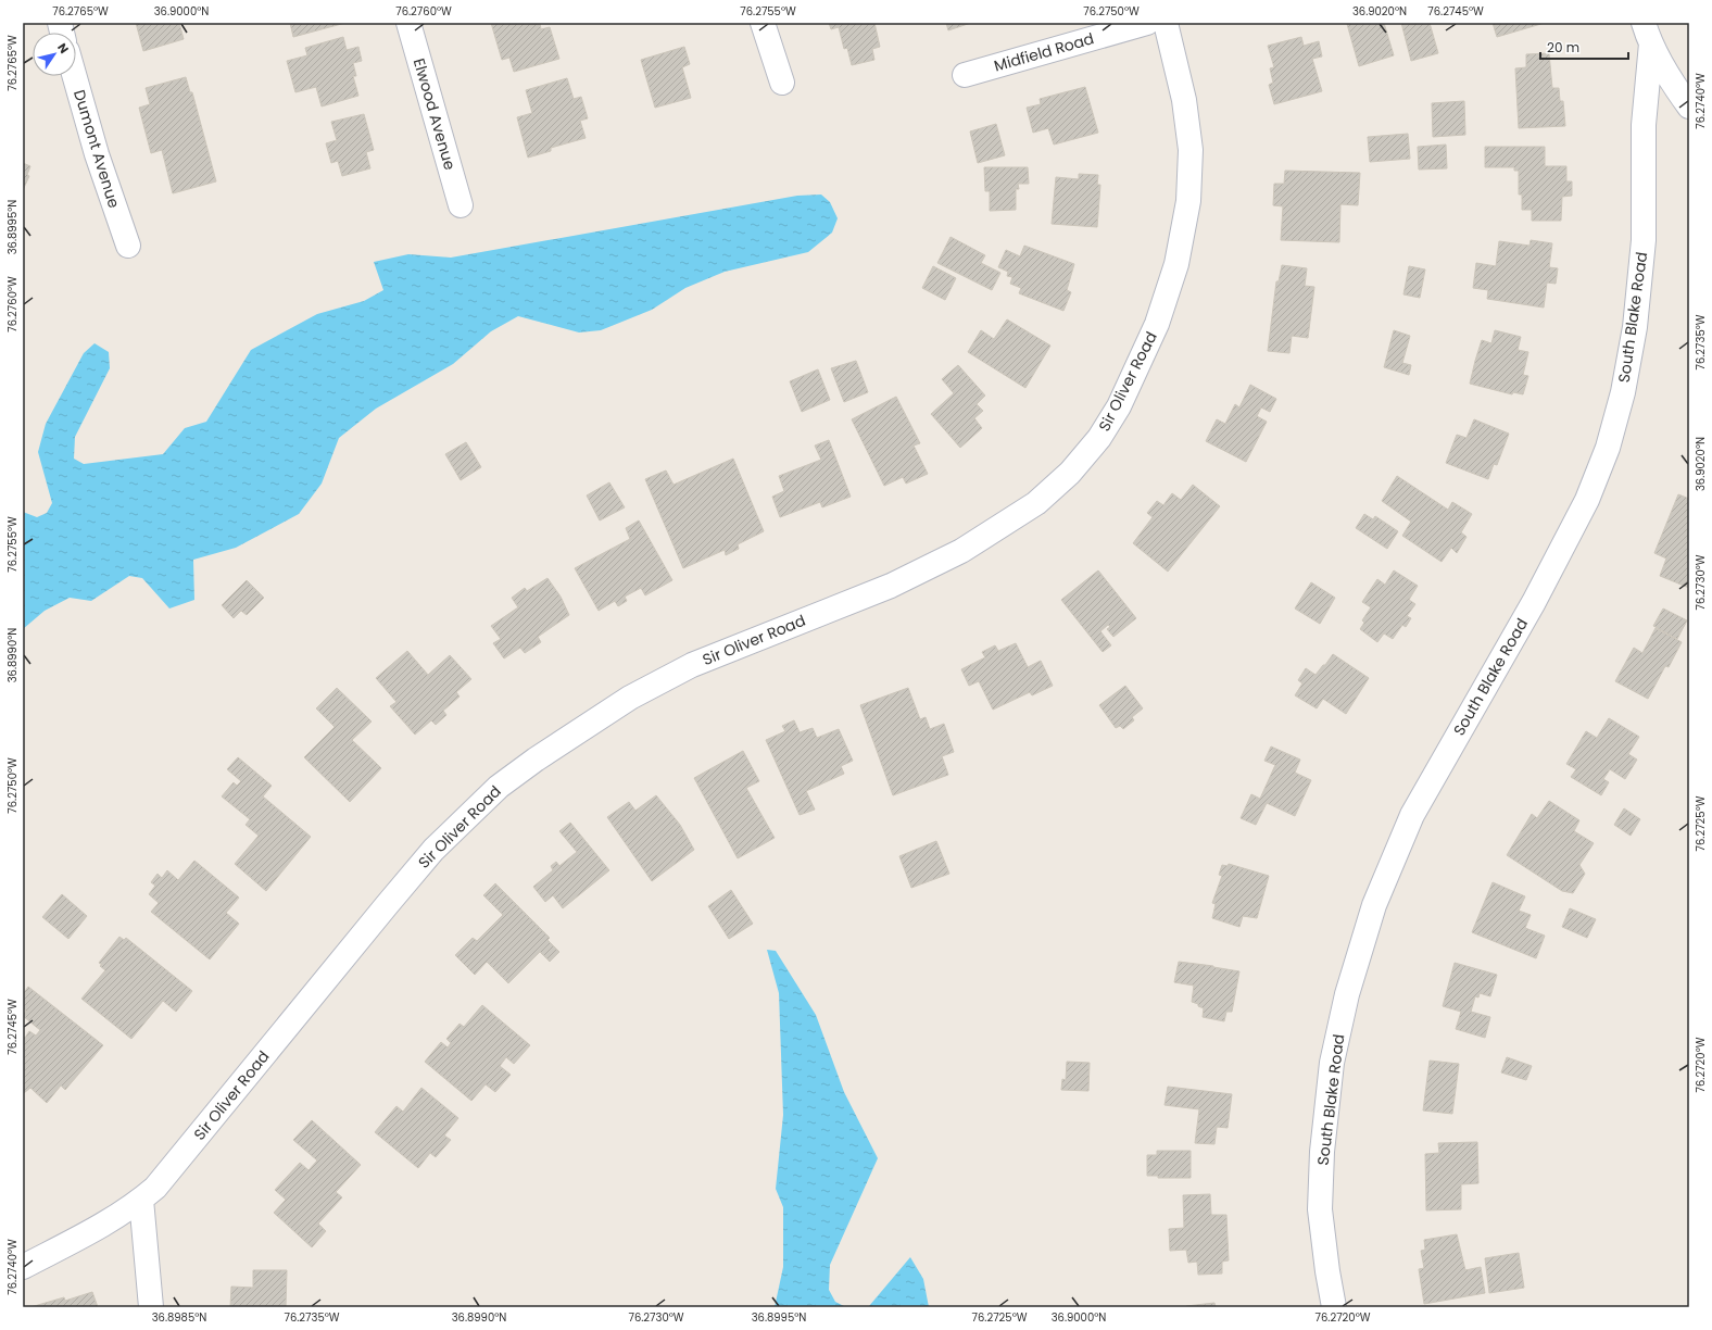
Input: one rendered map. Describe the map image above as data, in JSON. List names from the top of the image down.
{
  "streets": {
    "street": [
      "Midfield Road",
      "Elwood Avenue",
      "Dumont Avenue",
      "South Blake Road",
      "Sir Oliver Road"
    ]
  },
  "scale_bar": "20 m",
  "north": "top right",
  "coordinates": [
    "76.2765°W",
    "36.9000°N",
    "76.2760°W",
    "76.2755°W",
    "76.2750°W",
    "36.9020°N",
    "76.2745°W",
    "76.2740°W",
    "36.8995°N",
    "76.2735°W",
    "76.2730°W",
    "36.8990°N",
    "76.2725°W",
    "76.2720°W",
    "36.8985°N"
  ]
}
